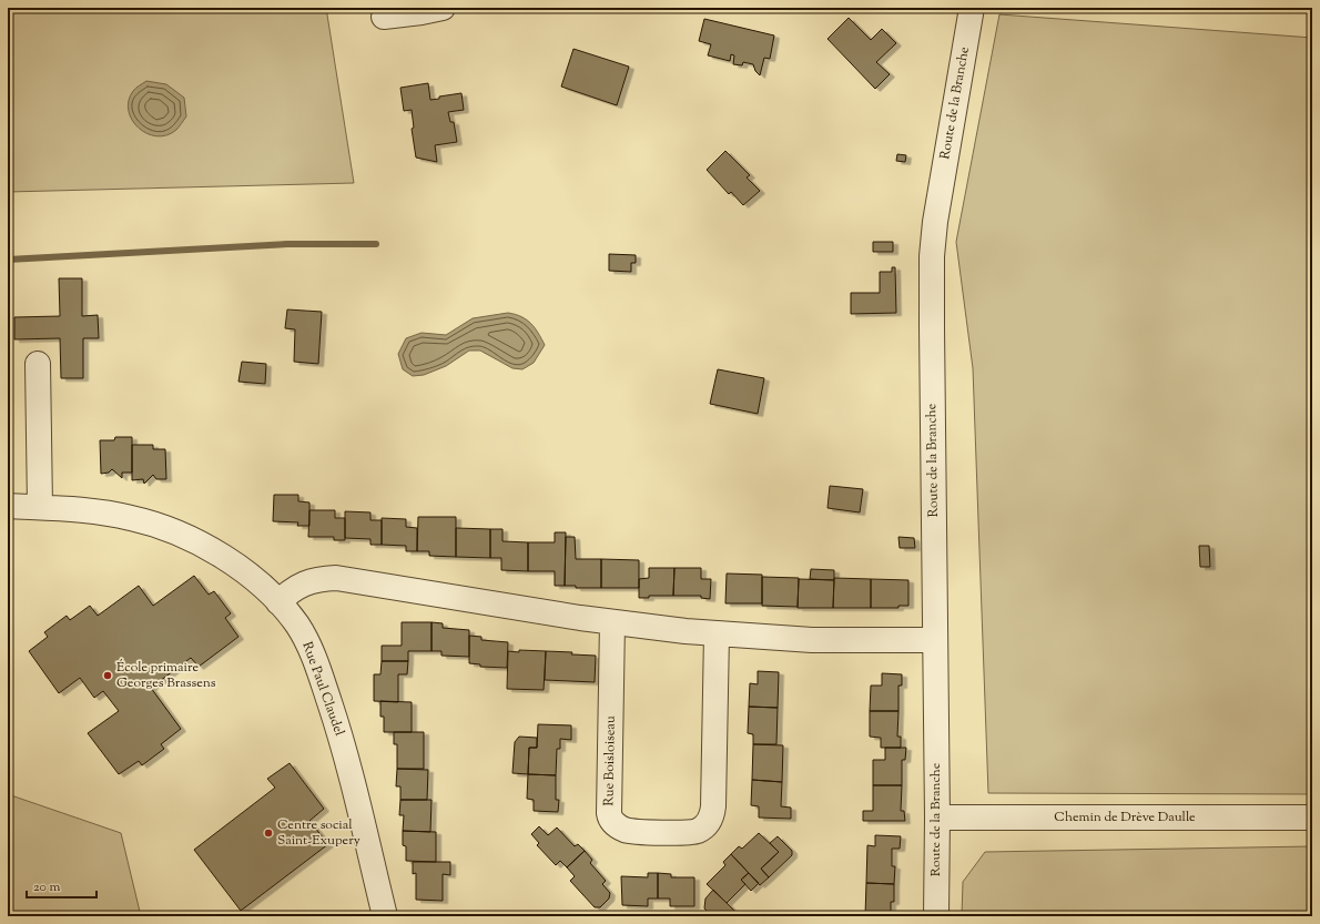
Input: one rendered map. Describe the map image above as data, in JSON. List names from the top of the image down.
{
  "streets": {
    "street": [
      "Route de la Branche",
      "Rue Paul Claudel",
      "Rue Boisloiseau",
      "Chemin de Drève Daulle"
    ]
  },
  "crossings": [
    ["Route de la Branche", "Chemin de Drève Daulle"]
  ],
  "places": ["École primaire Georges Brassens", "Centre social Saint-Exupery"],
  "scale_bar": "20 m"
}
